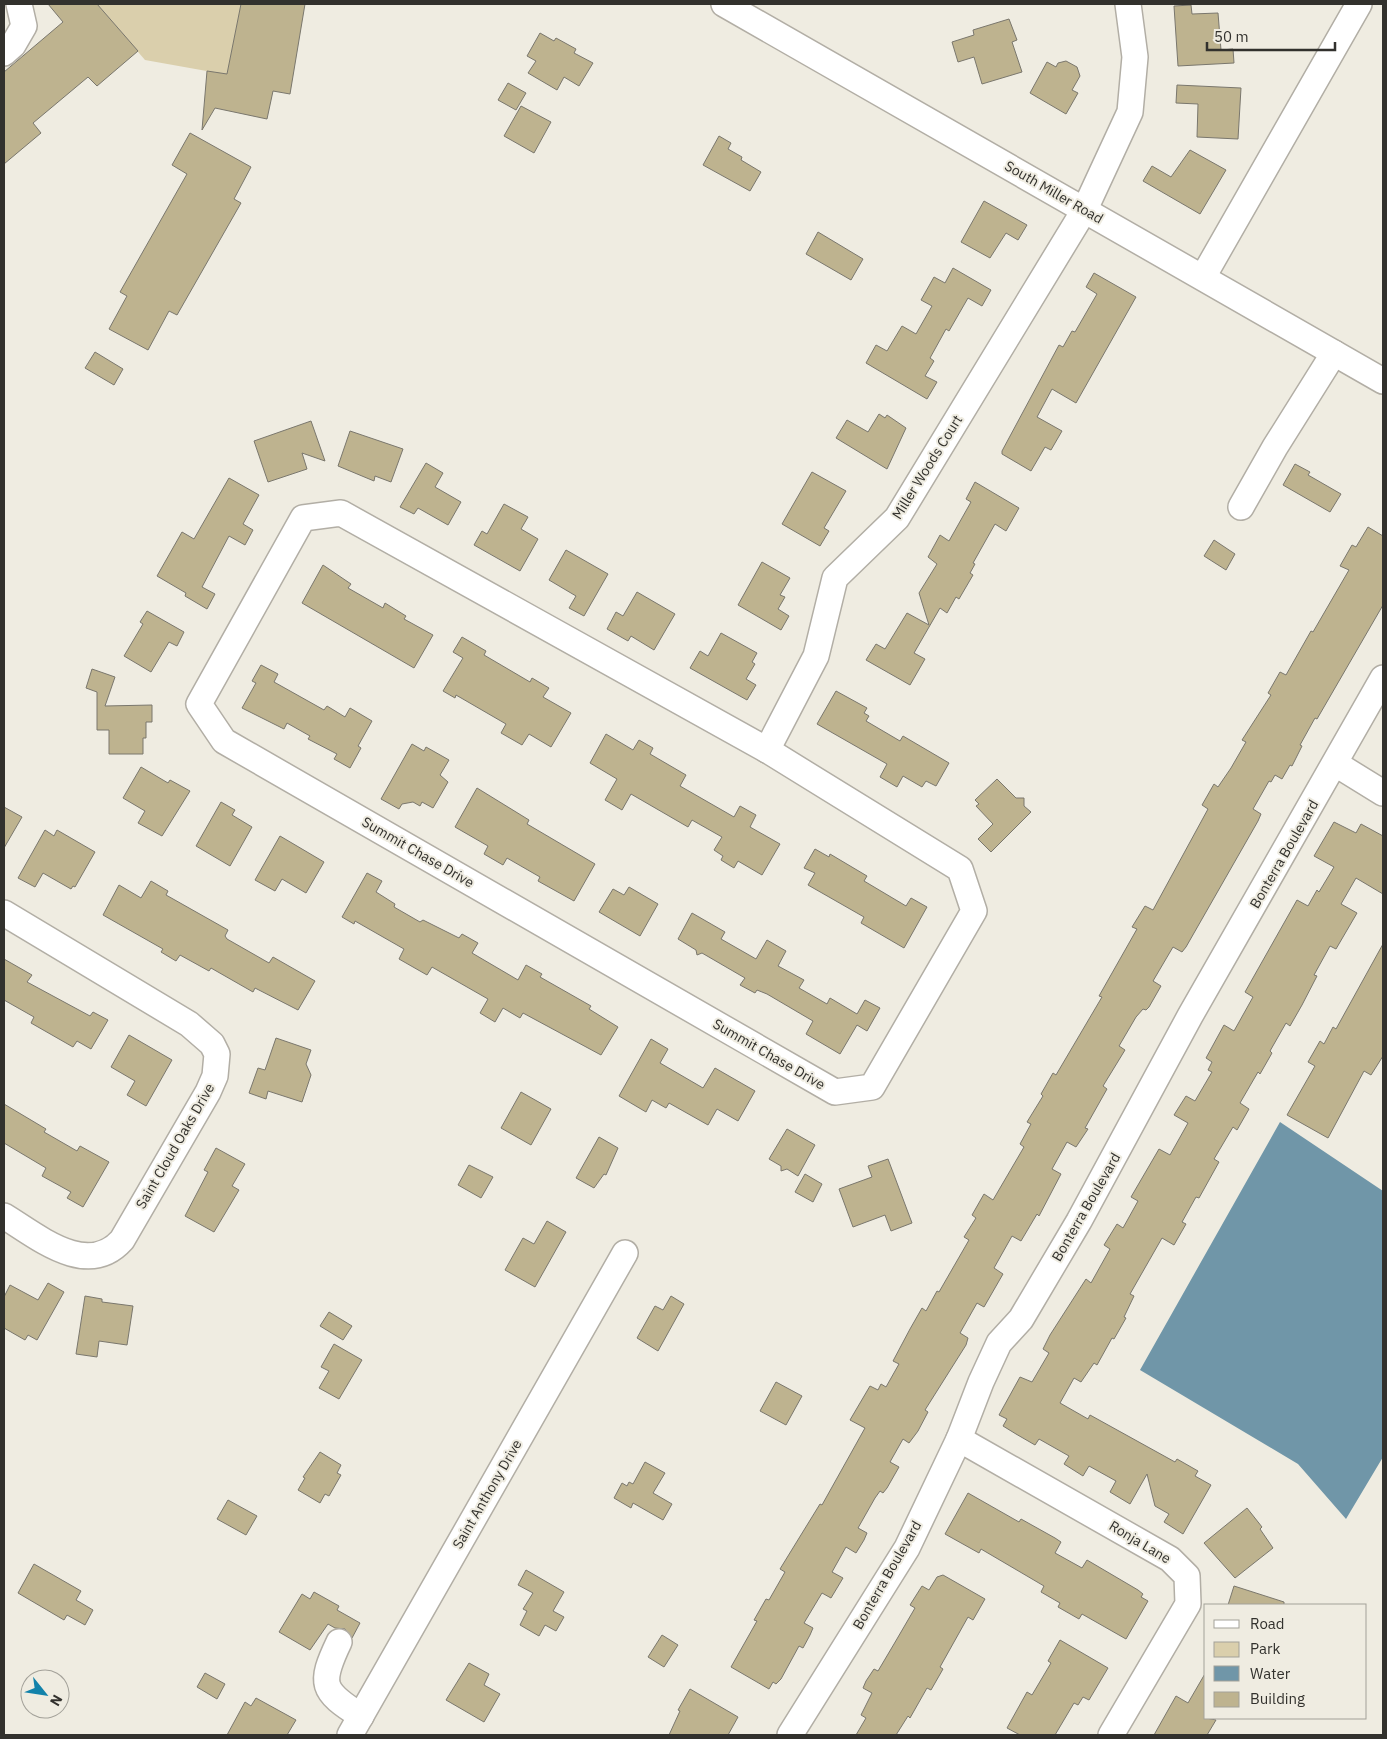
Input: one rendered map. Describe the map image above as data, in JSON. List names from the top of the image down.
{
  "streets": {
    "street": [
      "South Miller Road",
      "Miller Woods Court",
      "Summit Chase Drive",
      "Bonterra Boulevard",
      "Saint Cloud Oaks Drive",
      "Saint Anthony Drive",
      "Ronja Lane"
    ]
  },
  "crossings": [
    ["South Miller Road", "Miller Woods Court"],
    ["Miller Woods Court", "Summit Chase Drive"],
    ["Bonterra Boulevard", "Ronja Lane"]
  ],
  "legend": [
    "Road",
    "Park",
    "Water",
    "Building"
  ],
  "scale_bar": "50 m",
  "north": "bottom right"
}
